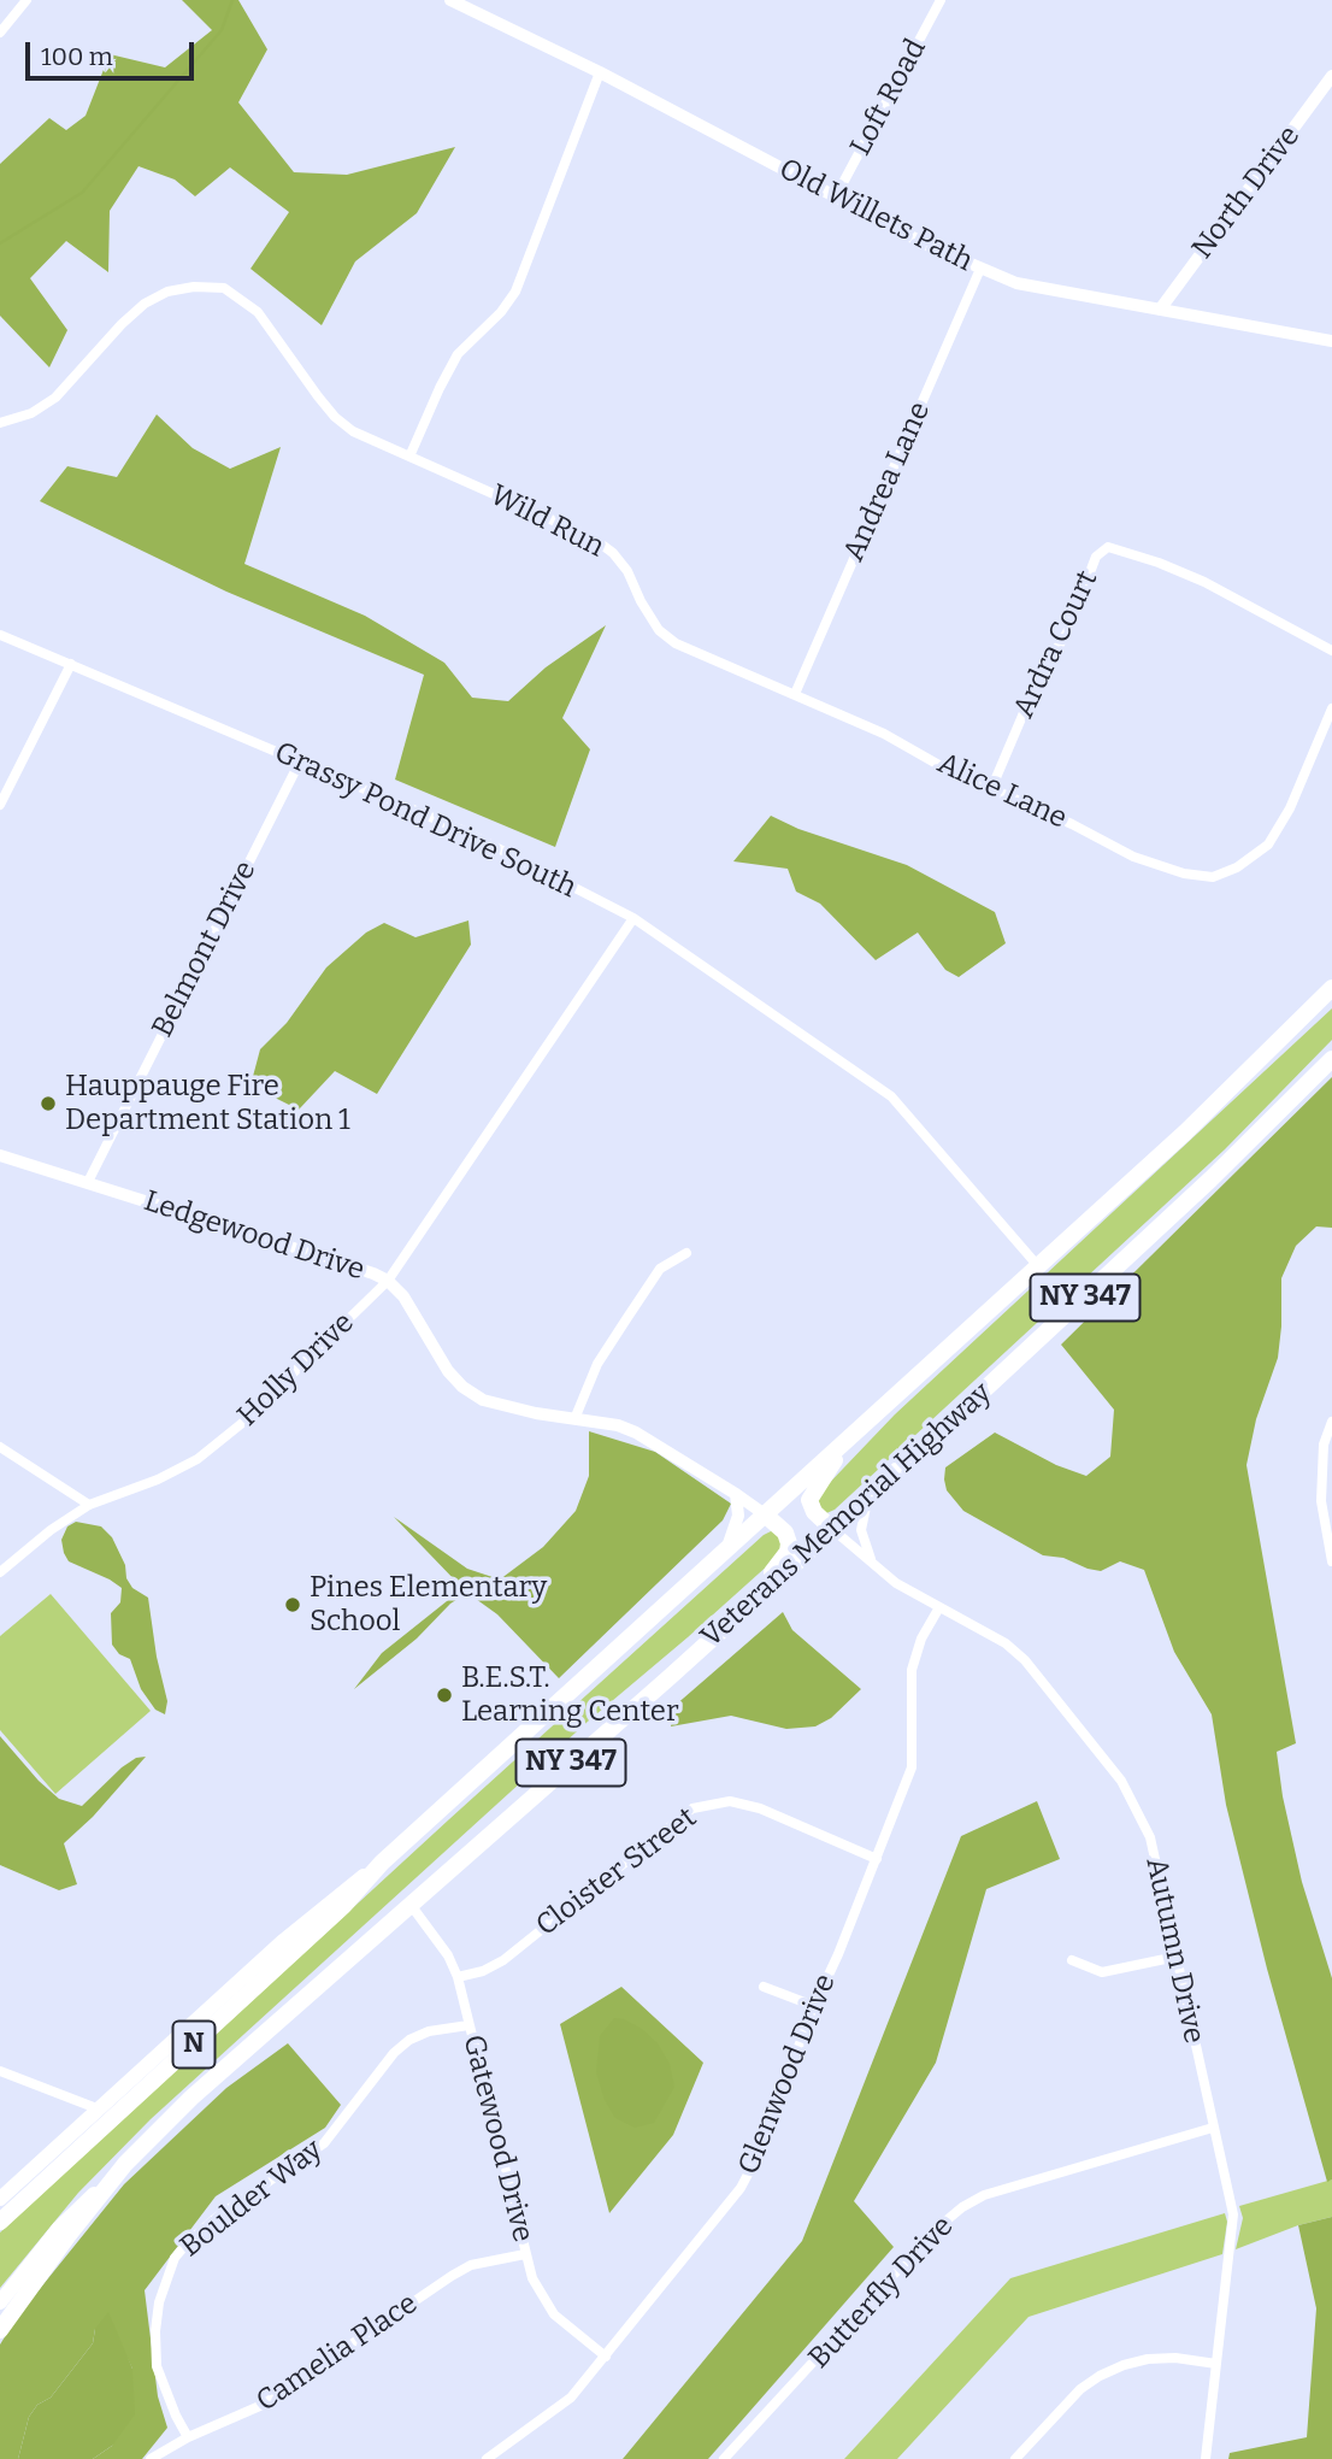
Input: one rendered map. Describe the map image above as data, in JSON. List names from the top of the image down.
{
  "streets": {
    "highway": ["NY 347", "Veterans Memorial Highway", "N"],
    "street": [
      "Loft Road",
      "North Drive",
      "Old Willets Path",
      "Andrea Lane",
      "Wild Run",
      "Ardra Court",
      "Alice Lane",
      "Grassy Pond Drive South",
      "Belmont Drive",
      "Ledgewood Drive",
      "Holly Drive",
      "Cloister Street",
      "Autumn Drive",
      "Glenwood Drive",
      "Gatewood Drive",
      "Boulder Way",
      "Butterfly Drive",
      "Camelia Place"
    ]
  },
  "crossings": [
    ["Loft Road", "Old Willets Path"],
    ["North Drive", "Old Willets Path"],
    ["Old Willets Path", "Andrea Lane"],
    ["Andrea Lane", "Wild Run"],
    ["Andrea Lane", "Alice Lane"],
    ["Wild Run", "Alice Lane"],
    ["Ardra Court", "Alice Lane"],
    ["Grassy Pond Drive South", "Belmont Drive"],
    ["Grassy Pond Drive South", "Holly Drive"],
    ["Grassy Pond Drive South", "Veterans Memorial Highway"],
    ["Belmont Drive", "Ledgewood Drive"],
    ["Ledgewood Drive", "Holly Drive"],
    ["Ledgewood Drive", "Veterans Memorial Highway"],
    ["Veterans Memorial Highway", "Autumn Drive"],
    ["Veterans Memorial Highway", "N"],
    ["Veterans Memorial Highway", "Gatewood Drive"],
    ["Cloister Street", "Glenwood Drive"],
    ["Cloister Street", "Gatewood Drive"],
    ["Autumn Drive", "Glenwood Drive"],
    ["Autumn Drive", "Butterfly Drive"],
    ["Glenwood Drive", "Gatewood Drive"],
    ["Gatewood Drive", "Boulder Way"],
    ["Gatewood Drive", "Camelia Place"],
    ["Boulder Way", "Camelia Place"]
  ],
  "places": ["Hauppauge Fire Department Station 1", "Pines Elementary School", "B.E.S.T. Learning Center"],
  "scale_bar": "100 m"
}
